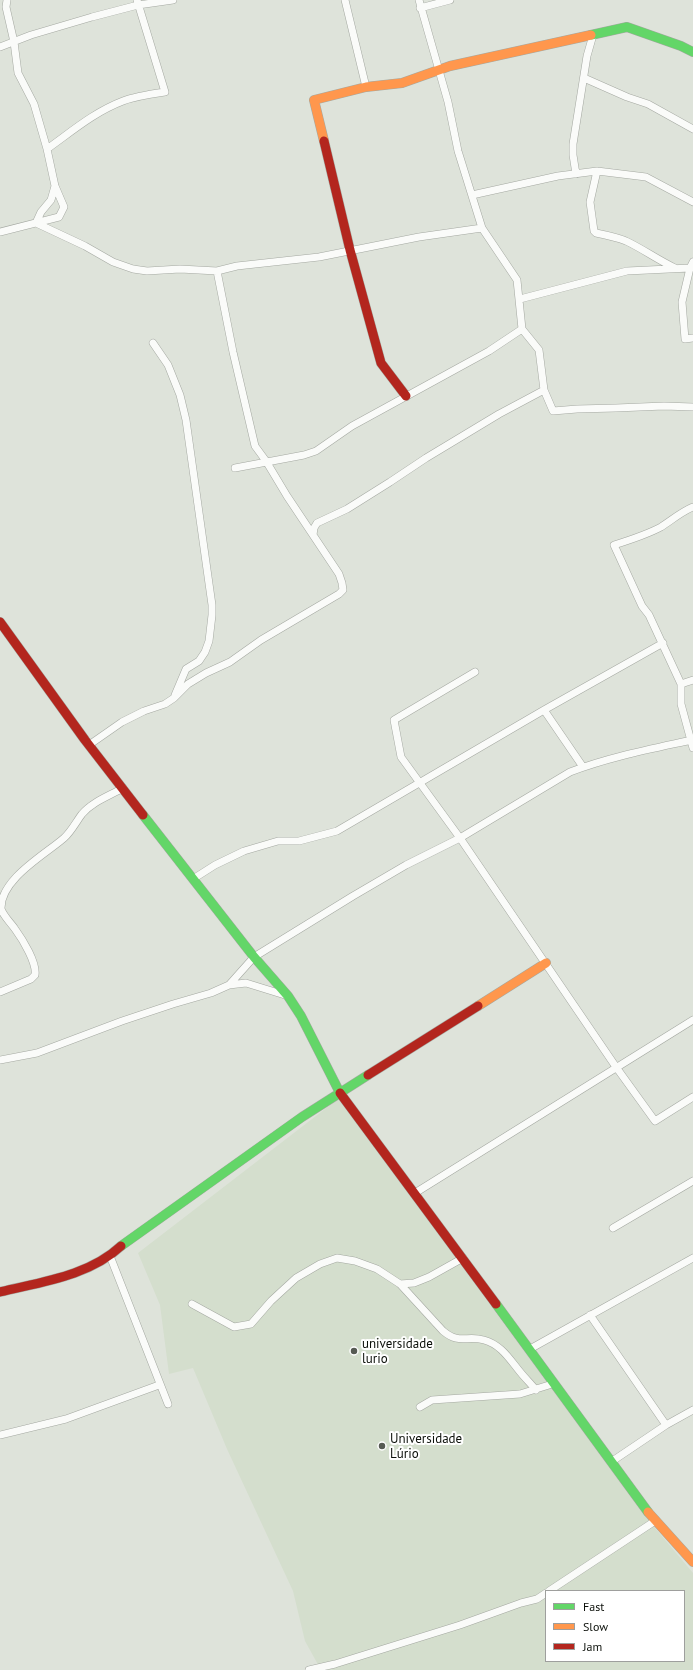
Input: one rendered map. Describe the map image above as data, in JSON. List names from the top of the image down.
{
  "places": ["universidade lurio", "Universidade Lúrio"],
  "legend": ["Fast", "Slow", "Jam"]
}
